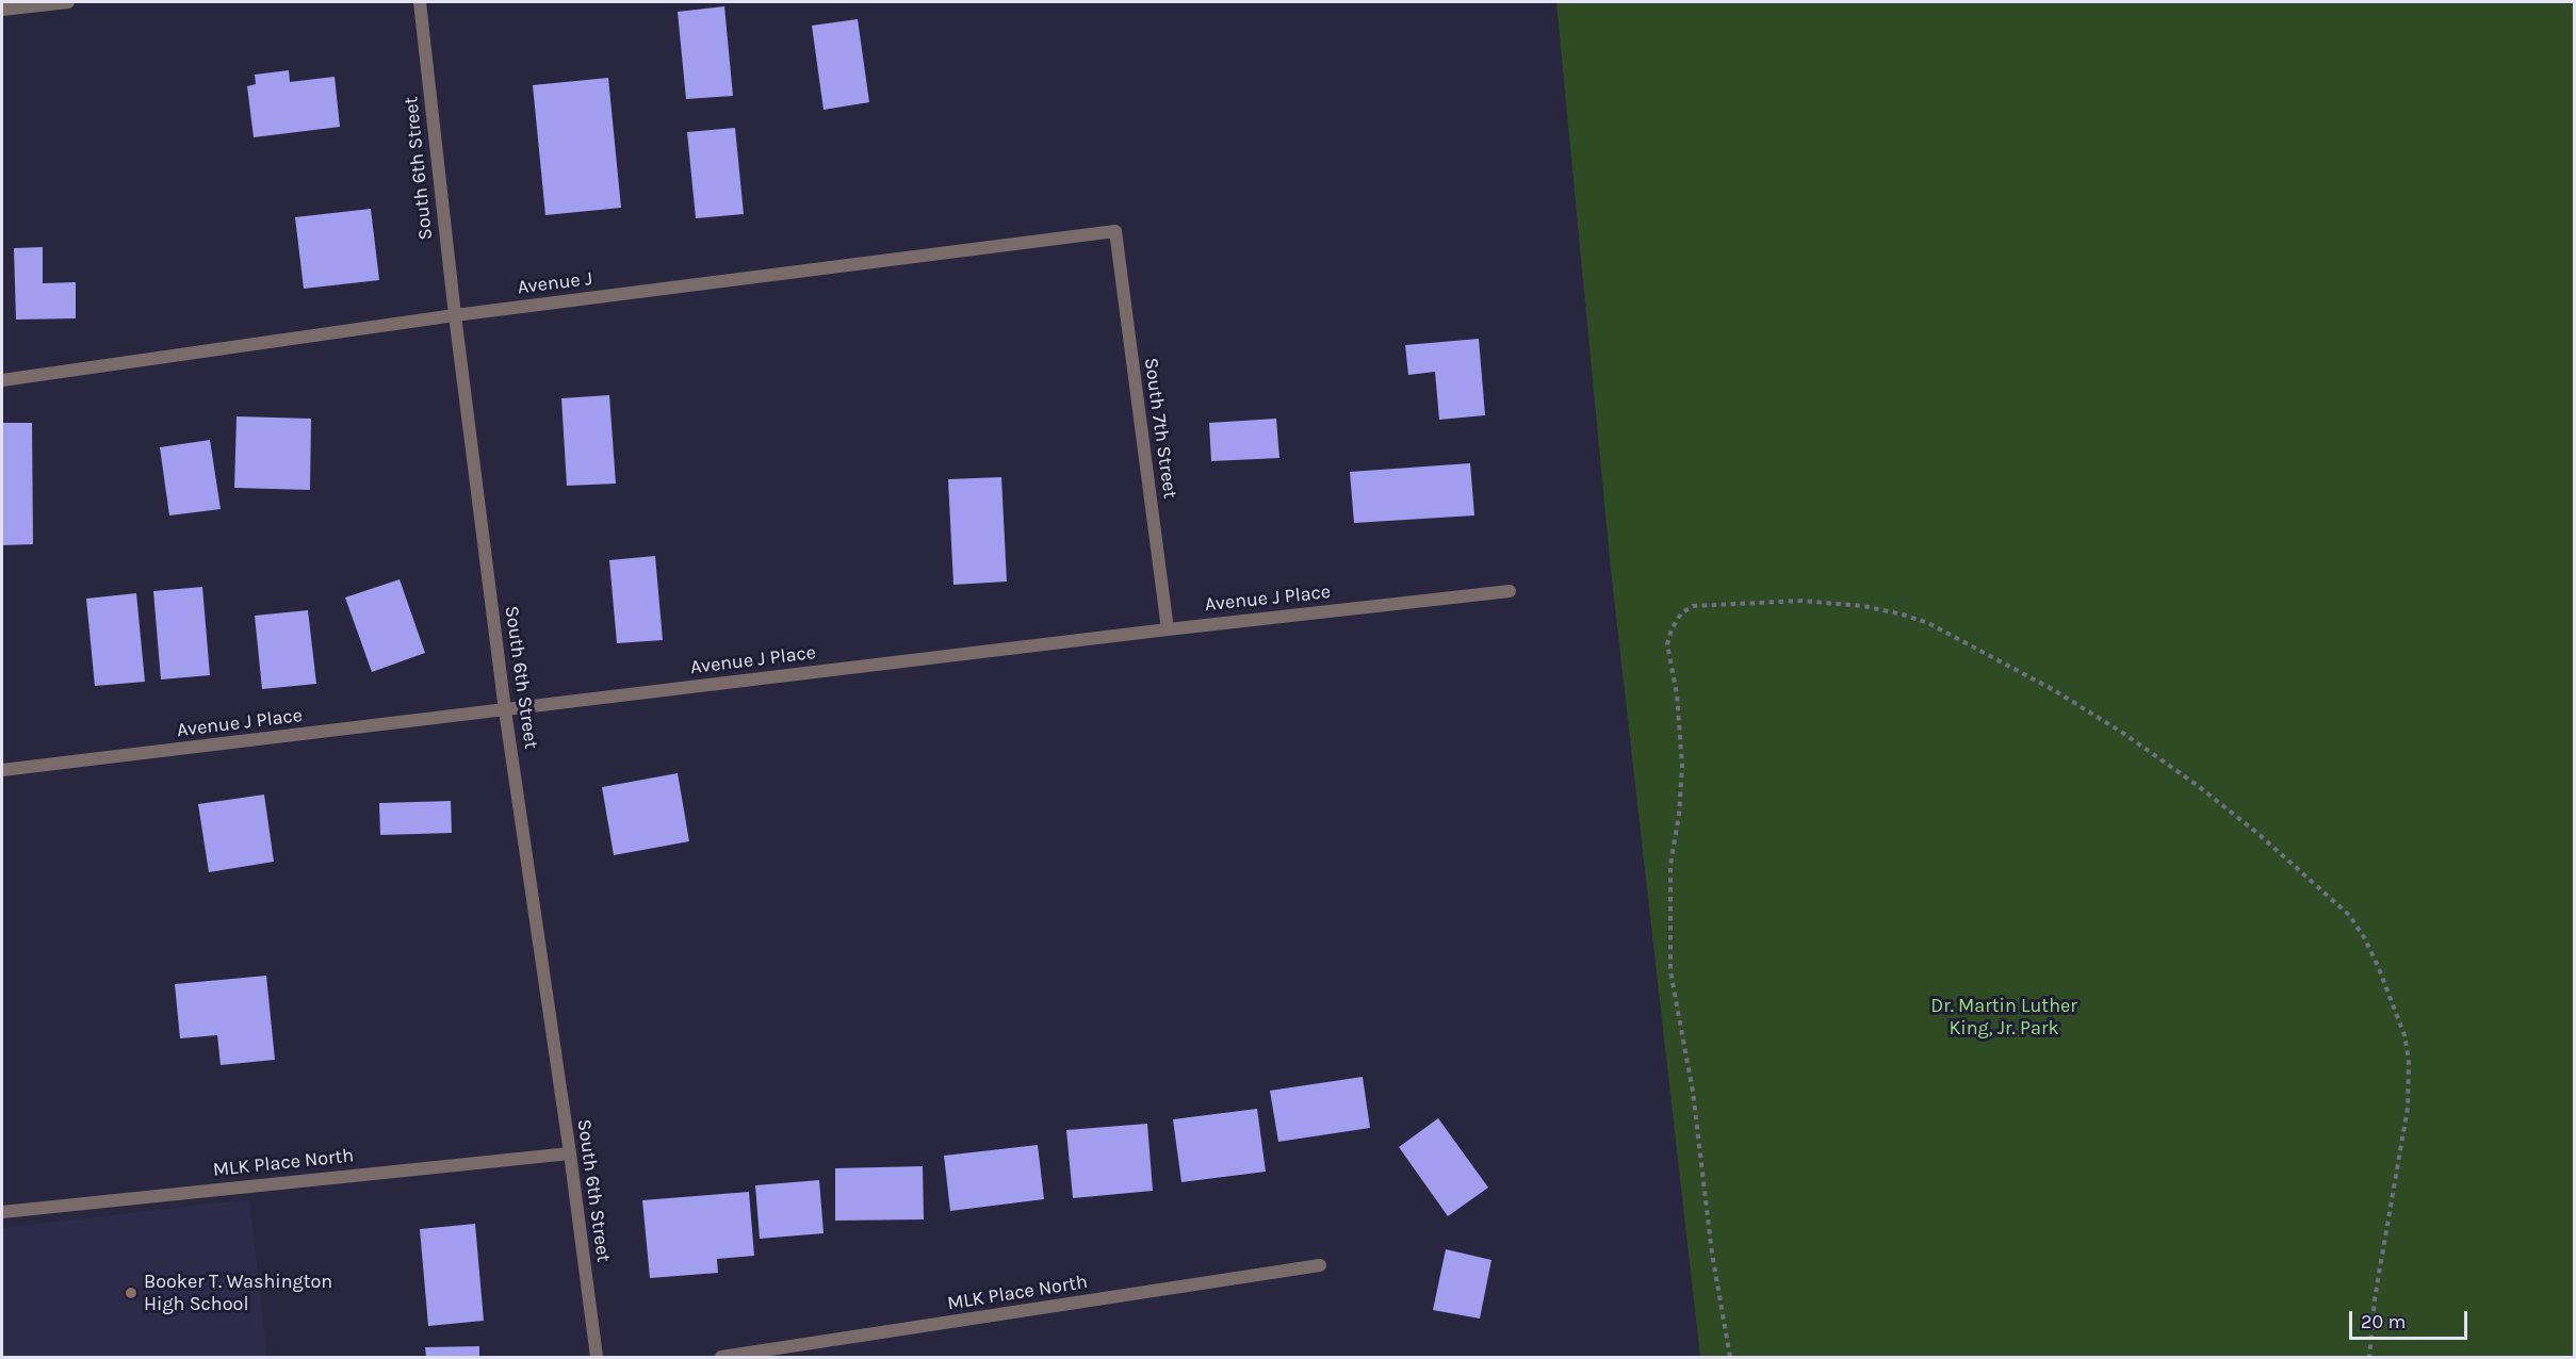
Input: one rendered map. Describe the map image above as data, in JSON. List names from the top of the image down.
{
  "streets": {
    "street": [
      "South 6th Street",
      "Avenue J",
      "South 7th Street",
      "Avenue J Place",
      "MLK Place North"
    ]
  },
  "crossings": [
    ["South 6th Street", "Avenue J"],
    ["South 6th Street", "Avenue J Place"],
    ["South 6th Street", "MLK Place North"],
    ["Avenue J", "South 7th Street"],
    ["South 7th Street", "Avenue J Place"]
  ],
  "parks": ["Dr. Martin Luther King, Jr. Park"],
  "places": ["Booker T. Washington High School"],
  "scale_bar": "20 m"
}
